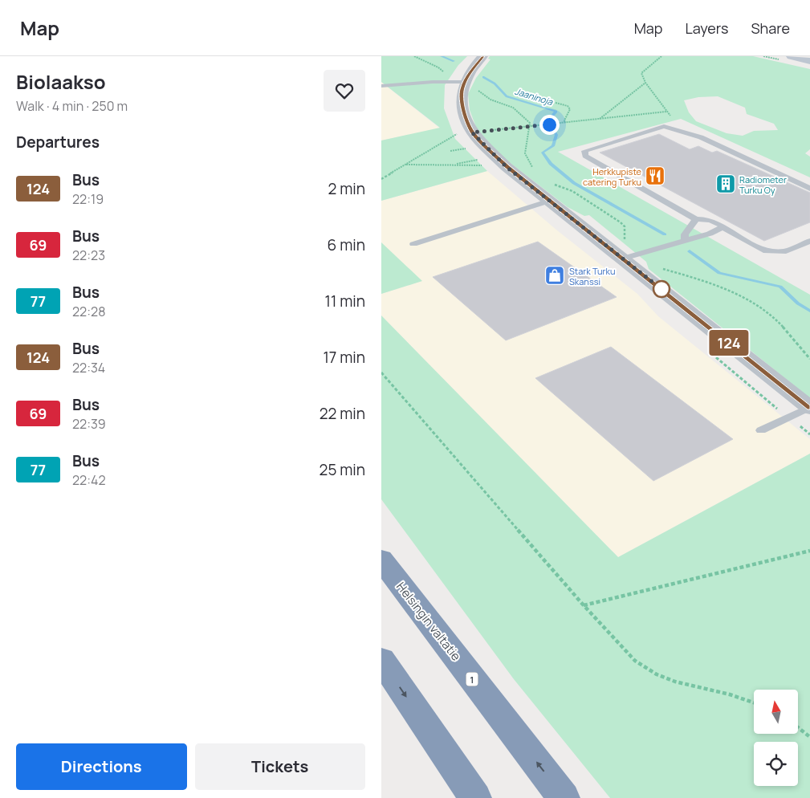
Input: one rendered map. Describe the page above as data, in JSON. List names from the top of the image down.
{
  "streets": {
    "highway": ["Helsingin valtatie", "1"]
  },
  "water": ["Jaaninoja"],
  "places": {
    "restaurant": ["Herkkupiste catering Turku"],
    "building": ["Radiometer Turku Oy"],
    "shop": ["Stark Turku Skanssi"]
  },
  "lines": ["bus line 124"],
  "north": "top",
  "page": {
    "header": "Map",
    "nav": ["Map", "Layers", "Share"],
    "heading": [
      ["Biolaakso", "Walk · 4 min · 250 m"],
      "Departures"
    ],
    "on_map": "124",
    "list": [
      {
        "mark": "124",
        "name": "Bus",
        "note": "22:19",
        "value": "2 min"
      },
      {
        "mark": "69",
        "name": "Bus",
        "note": "22:23",
        "value": "6 min"
      },
      {
        "mark": "77",
        "name": "Bus",
        "note": "22:28",
        "value": "11 min"
      },
      {
        "mark": "124",
        "name": "Bus",
        "note": "22:34",
        "value": "17 min"
      },
      {
        "mark": "69",
        "name": "Bus",
        "note": "22:39",
        "value": "22 min"
      },
      {
        "mark": "77",
        "name": "Bus",
        "note": "22:42",
        "value": "25 min"
      }
    ],
    "buttons": ["Directions", "Tickets"]
  }
}
